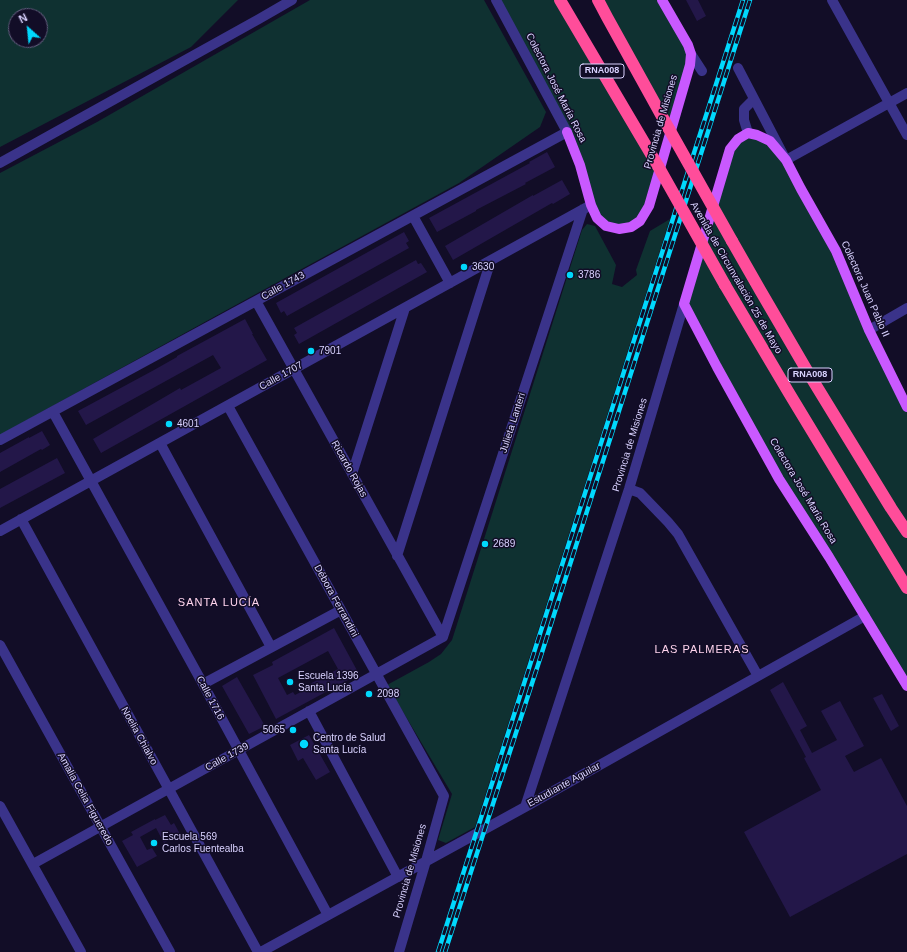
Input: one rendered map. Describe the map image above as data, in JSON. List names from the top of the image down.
{
  "streets": {
    "highway": ["RNA008", "Avenida de Circunvalación 25 de Mayo"],
    "main road": ["Colectora José María Rosa", "Provincia de Misiones", "Colectora Juan Pablo II"],
    "street": [
      "Calle 1743",
      "Calle 1707",
      "Julieta Lanteri",
      "Ricardo Rojas",
      "Débora Ferrandini",
      "Calle 1716",
      "Noelia Chialvo",
      "Calle 1739",
      "Estudiante Aguilar",
      "Amalia Celia Figueredo"
    ]
  },
  "crossings": [
    ["Colectora José María Rosa", "Provincia de Misiones"],
    ["Colectora José María Rosa", "Calle 1743"],
    ["Colectora José María Rosa", "Calle 1707"],
    ["Colectora José María Rosa", "Julieta Lanteri"],
    ["Colectora José María Rosa", "Estudiante Aguilar"],
    ["Provincia de Misiones", "Colectora Juan Pablo II"],
    ["Provincia de Misiones", "Débora Ferrandini"],
    ["Provincia de Misiones", "Estudiante Aguilar"],
    ["Calle 1743", "Ricardo Rojas"],
    ["Calle 1743", "Calle 1716"],
    ["Calle 1707", "Julieta Lanteri"],
    ["Calle 1707", "Ricardo Rojas"],
    ["Calle 1707", "Débora Ferrandini"],
    ["Calle 1707", "Calle 1716"],
    ["Calle 1707", "Noelia Chialvo"],
    ["Julieta Lanteri", "Ricardo Rojas"],
    ["Julieta Lanteri", "Calle 1739"],
    ["Ricardo Rojas", "Calle 1739"],
    ["Débora Ferrandini", "Calle 1739"],
    ["Calle 1716", "Calle 1739"],
    ["Calle 1716", "Estudiante Aguilar"],
    ["Noelia Chialvo", "Calle 1739"],
    ["Calle 1739", "Amalia Celia Figueredo"]
  ],
  "districts": ["SANTA LUCÍA", "LAS PALMERAS"],
  "places": [
    "3630",
    "3786",
    "7901",
    "4601",
    "2689",
    "Escuela 1396 Santa Lucía",
    "2098",
    "5065",
    "Centro de Salud Santa Lucía",
    "Escuela 569 Carlos Fuentealba"
  ],
  "north": "top left"
}
